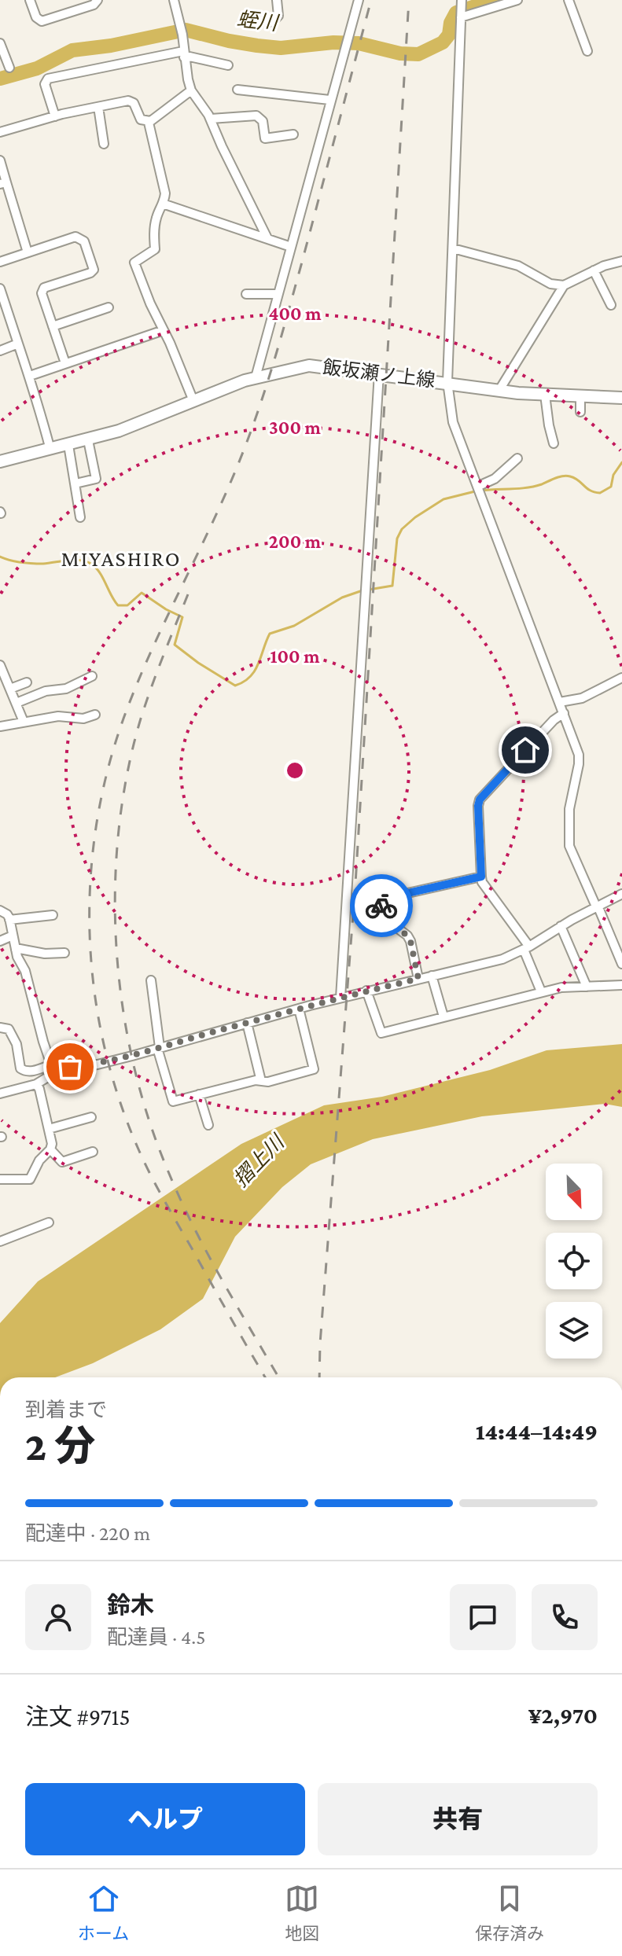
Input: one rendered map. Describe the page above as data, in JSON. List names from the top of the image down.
{
  "streets": {
    "main road": ["飯坂瀬ノ上線"]
  },
  "districts": ["MIYASHIRO"],
  "water": ["蛭川", "摺上川"],
  "north": "bottom right",
  "page": {
    "heading": ["2 分", "到着まで", "14:44–14:49"],
    "panel": [
      "鈴木",
      "配達員 · 4.5",
      "注文 #9715",
      "¥2,970"
    ],
    "bar": "配達中 · 220 m",
    "buttons": ["ヘルプ", "共有"],
    "tabs": ["ホーム", "地図", "保存済み"]
  },
  "rings": [
    "400 m",
    "300 m",
    "200 m",
    "100 m"
  ]
}
